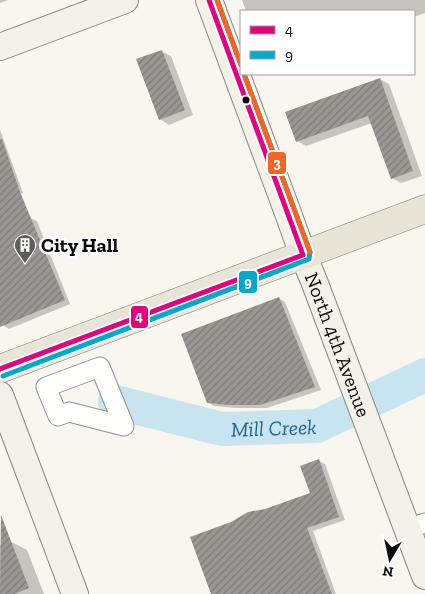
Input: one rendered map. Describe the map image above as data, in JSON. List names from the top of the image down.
{
  "streets": {
    "street": ["North 4th Avenue"]
  },
  "water": ["Mill Creek"],
  "places": {
    "building": ["City Hall"]
  },
  "lines": ["transit line 4", "transit line 9", "transit line 3"],
  "legend": ["4", "9"],
  "north": "bottom"
}
